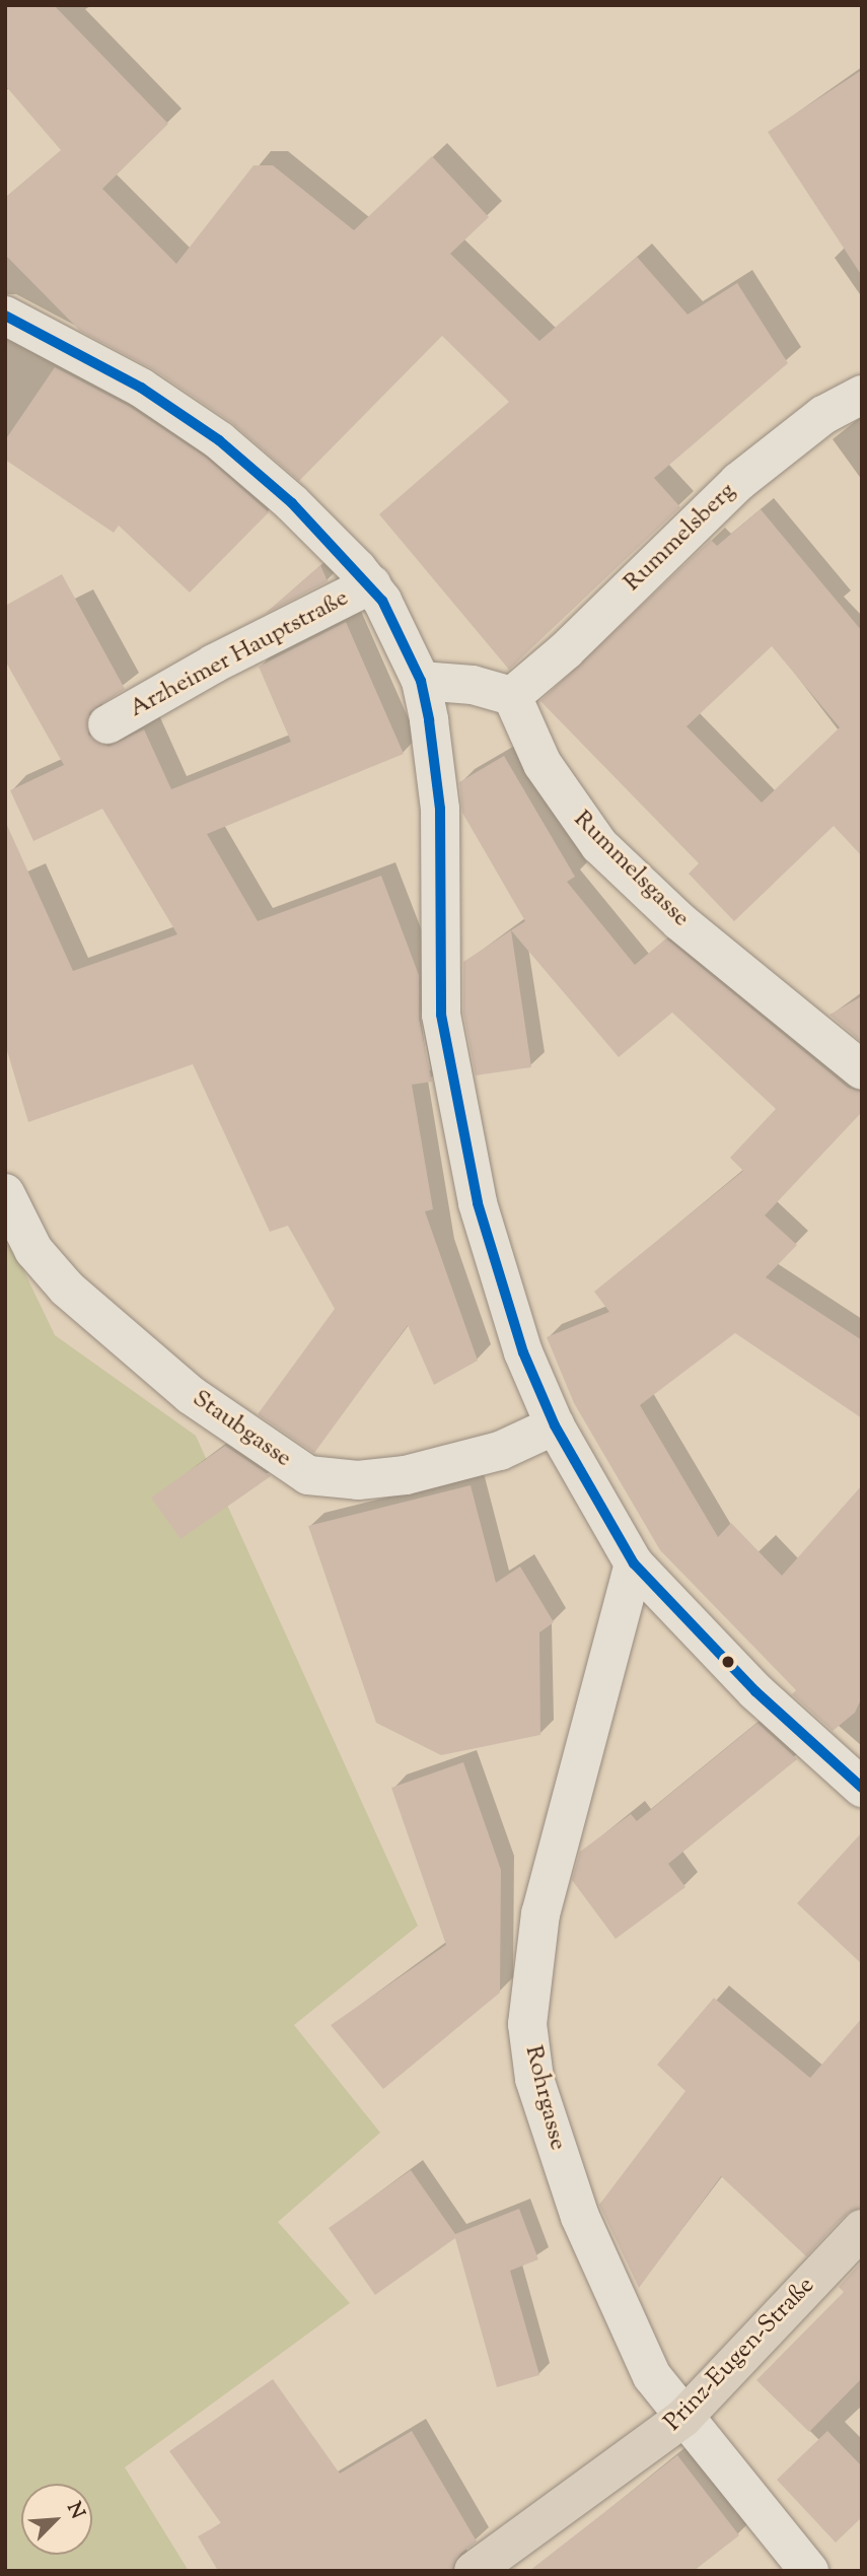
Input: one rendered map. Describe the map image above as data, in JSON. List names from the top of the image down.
{
  "streets": {
    "main road": ["Prinz-Eugen-Straße"],
    "street": [
      "Rummelsberg",
      "Arzheimer Hauptstraße",
      "Rummelsgasse",
      "Staubgasse",
      "Rohrgasse"
    ]
  },
  "crossings": [
    ["Rummelsberg", "Rummelsgasse"],
    ["Arzheimer Hauptstraße", "Staubgasse"],
    ["Arzheimer Hauptstraße", "Rohrgasse"],
    ["Rohrgasse", "Prinz-Eugen-Straße"]
  ],
  "north": "top right"
}
